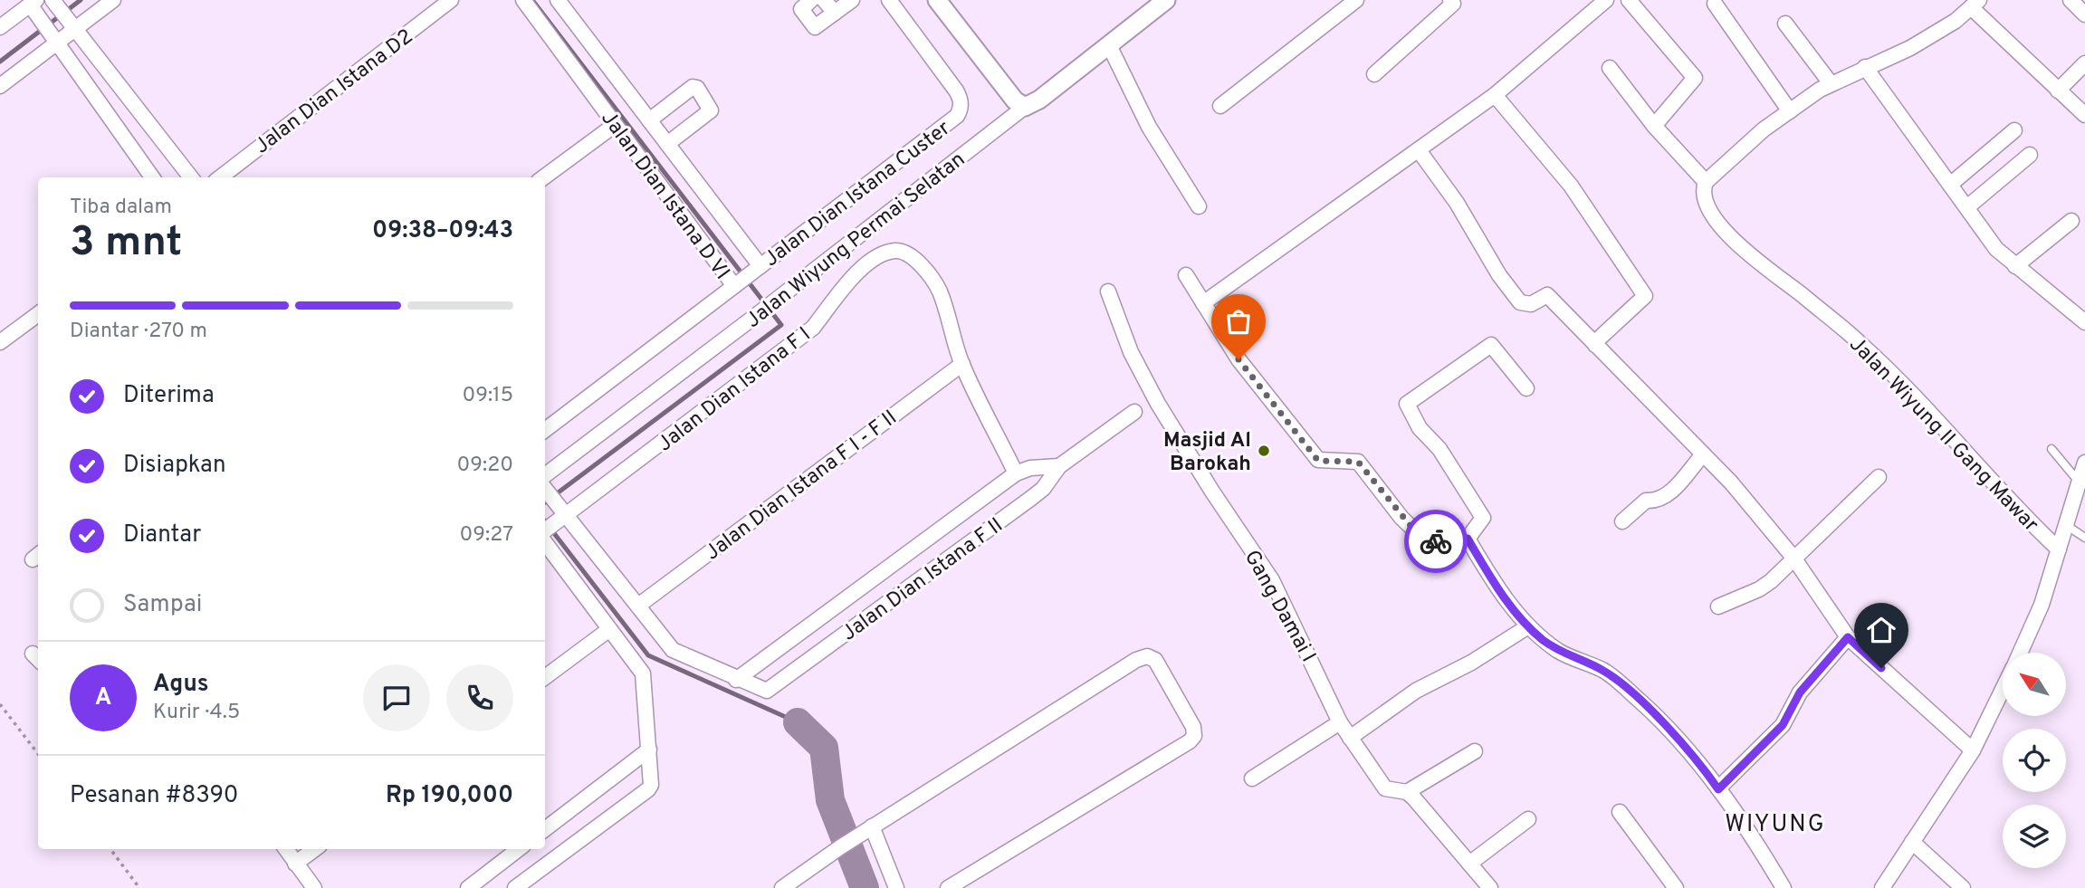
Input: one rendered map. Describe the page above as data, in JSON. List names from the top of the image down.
{
  "streets": {
    "street": [
      "Jalan Dian Istana D2",
      "Jalan Dian Istana Custer",
      "Jalan Dian Istana D VI",
      "Jalan Wiyung Permai Selatan",
      "Jalan Dian Istana F I",
      "Jalan Wiyung II Gang Mawar",
      "Jalan Dian Istana F I - F II",
      "Jalan Dian Istana F II",
      "Gang Damai I"
    ]
  },
  "crossings": [
    ["Jalan Dian Istana Custer", "Jalan Dian Istana D VI"],
    ["Jalan Dian Istana F I", "Jalan Dian Istana F I - F II"],
    ["Jalan Dian Istana F I", "Jalan Dian Istana F II"],
    ["Jalan Dian Istana F I - F II", "Jalan Dian Istana F II"]
  ],
  "districts": ["WIYUNG"],
  "places": ["Masjid Al Barokah"],
  "north": "top left",
  "page": {
    "heading": ["3 mnt", "Tiba dalam", "09:38–09:43"],
    "panel": [
      "Agus",
      "Kurir · 4.5",
      "Pesanan #8390",
      "Rp 190,000"
    ],
    "bar": "Diantar · 270 m",
    "list": [
      ["Diterima", "09:15"],
      ["Disiapkan", "09:20"],
      ["Diantar", "09:27"],
      "Sampai"
    ],
    "round": "A"
  }
}
